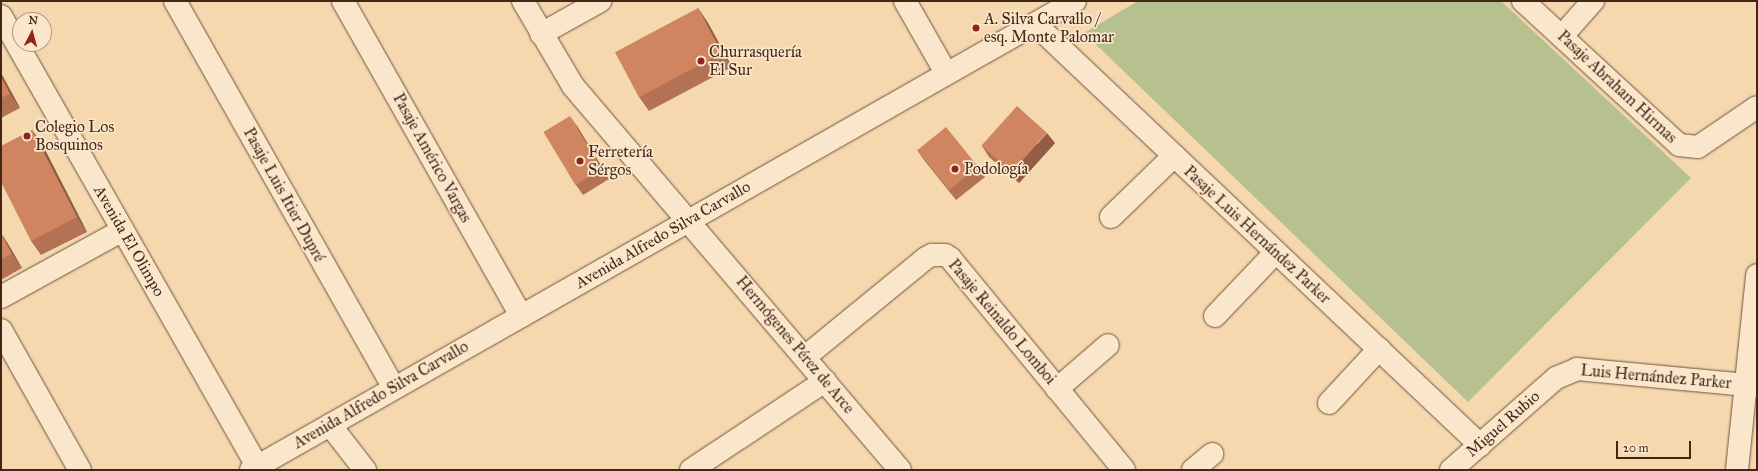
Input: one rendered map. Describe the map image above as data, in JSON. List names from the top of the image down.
{
  "streets": {
    "street": [
      "Pasaje Abraham Hirmas",
      "Pasaje Américo Vargas",
      "Pasaje Luis Itier Dupré",
      "Avenida Alfredo Silva Carvallo",
      "Pasaje Luis Hernández Parker",
      "Avenida El Olimpo",
      "Pasaje Reinaldo Lomboi",
      "Hermógenes Pérez de Arce",
      "Luis Hernández Parker",
      "Miguel Rubio"
    ]
  },
  "crossings": [
    ["Pasaje Américo Vargas", "Avenida Alfredo Silva Carvallo"],
    ["Pasaje Luis Itier Dupré", "Avenida Alfredo Silva Carvallo"],
    ["Avenida Alfredo Silva Carvallo", "Pasaje Luis Hernández Parker"],
    ["Avenida Alfredo Silva Carvallo", "Avenida El Olimpo"],
    ["Avenida Alfredo Silva Carvallo", "Hermógenes Pérez de Arce"],
    ["Pasaje Luis Hernández Parker", "Miguel Rubio"],
    ["Pasaje Reinaldo Lomboi", "Hermógenes Pérez de Arce"],
    ["Luis Hernández Parker", "Miguel Rubio"]
  ],
  "places": [
    "A. Silva Carvallo / esq. Monte Palomar",
    "Churrasquería El Sur",
    "Colegio Los Bosquinos",
    "Ferretería Sérgos",
    "Podología"
  ],
  "scale_bar": "20 m",
  "north": "top"
}
